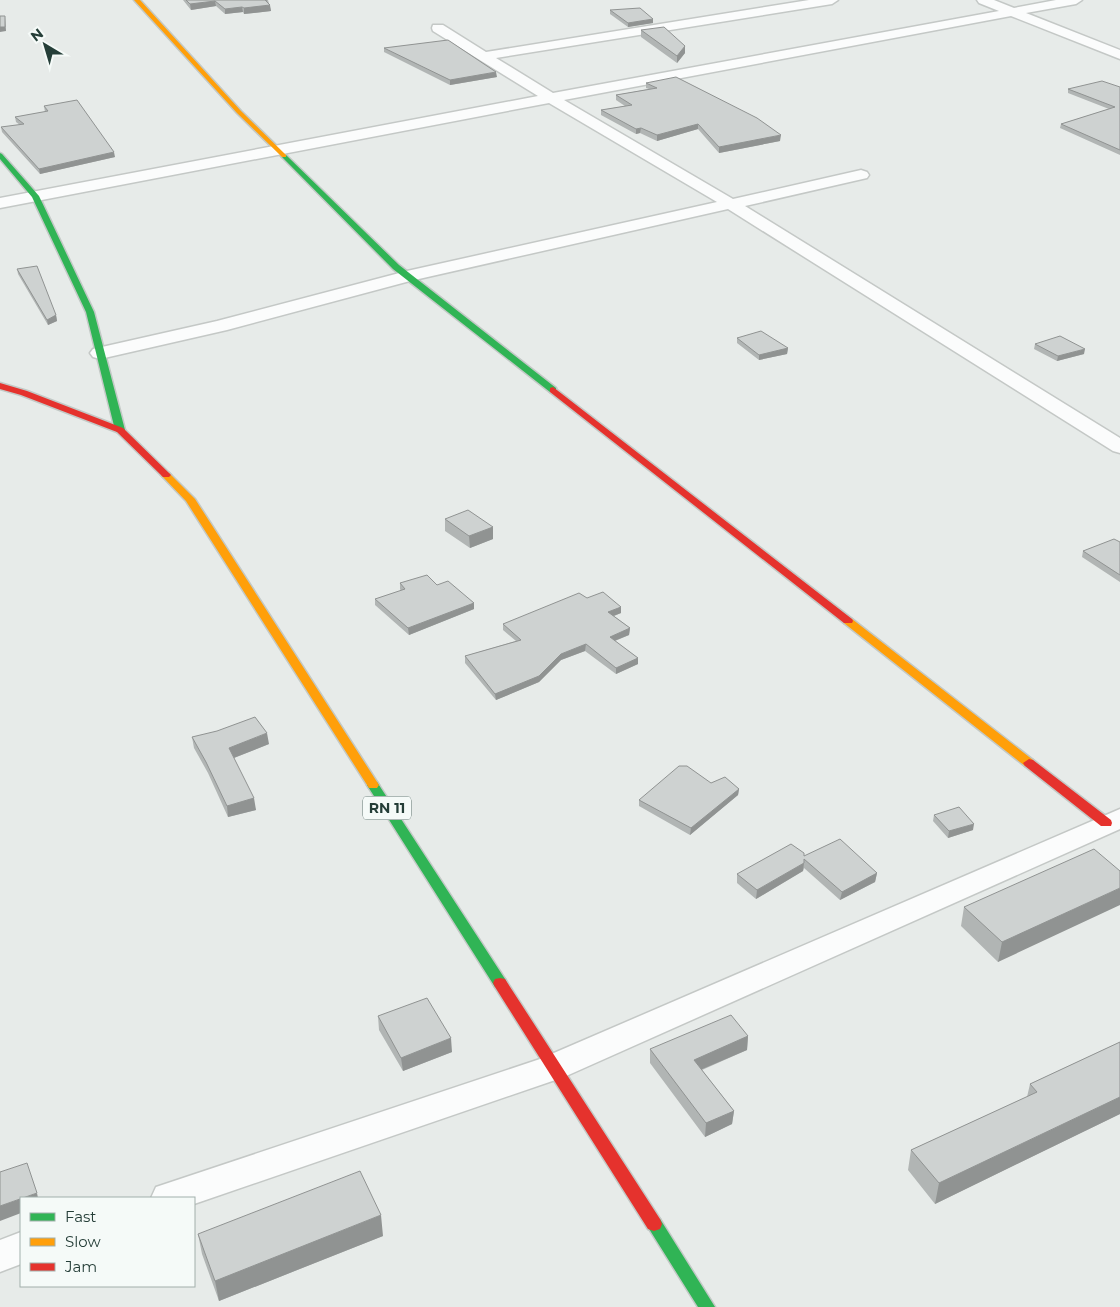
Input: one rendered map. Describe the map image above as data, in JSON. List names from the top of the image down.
{
  "streets": {
    "street": ["RN 11"]
  },
  "legend": ["Fast", "Slow", "Jam"],
  "north": "top left"
}
